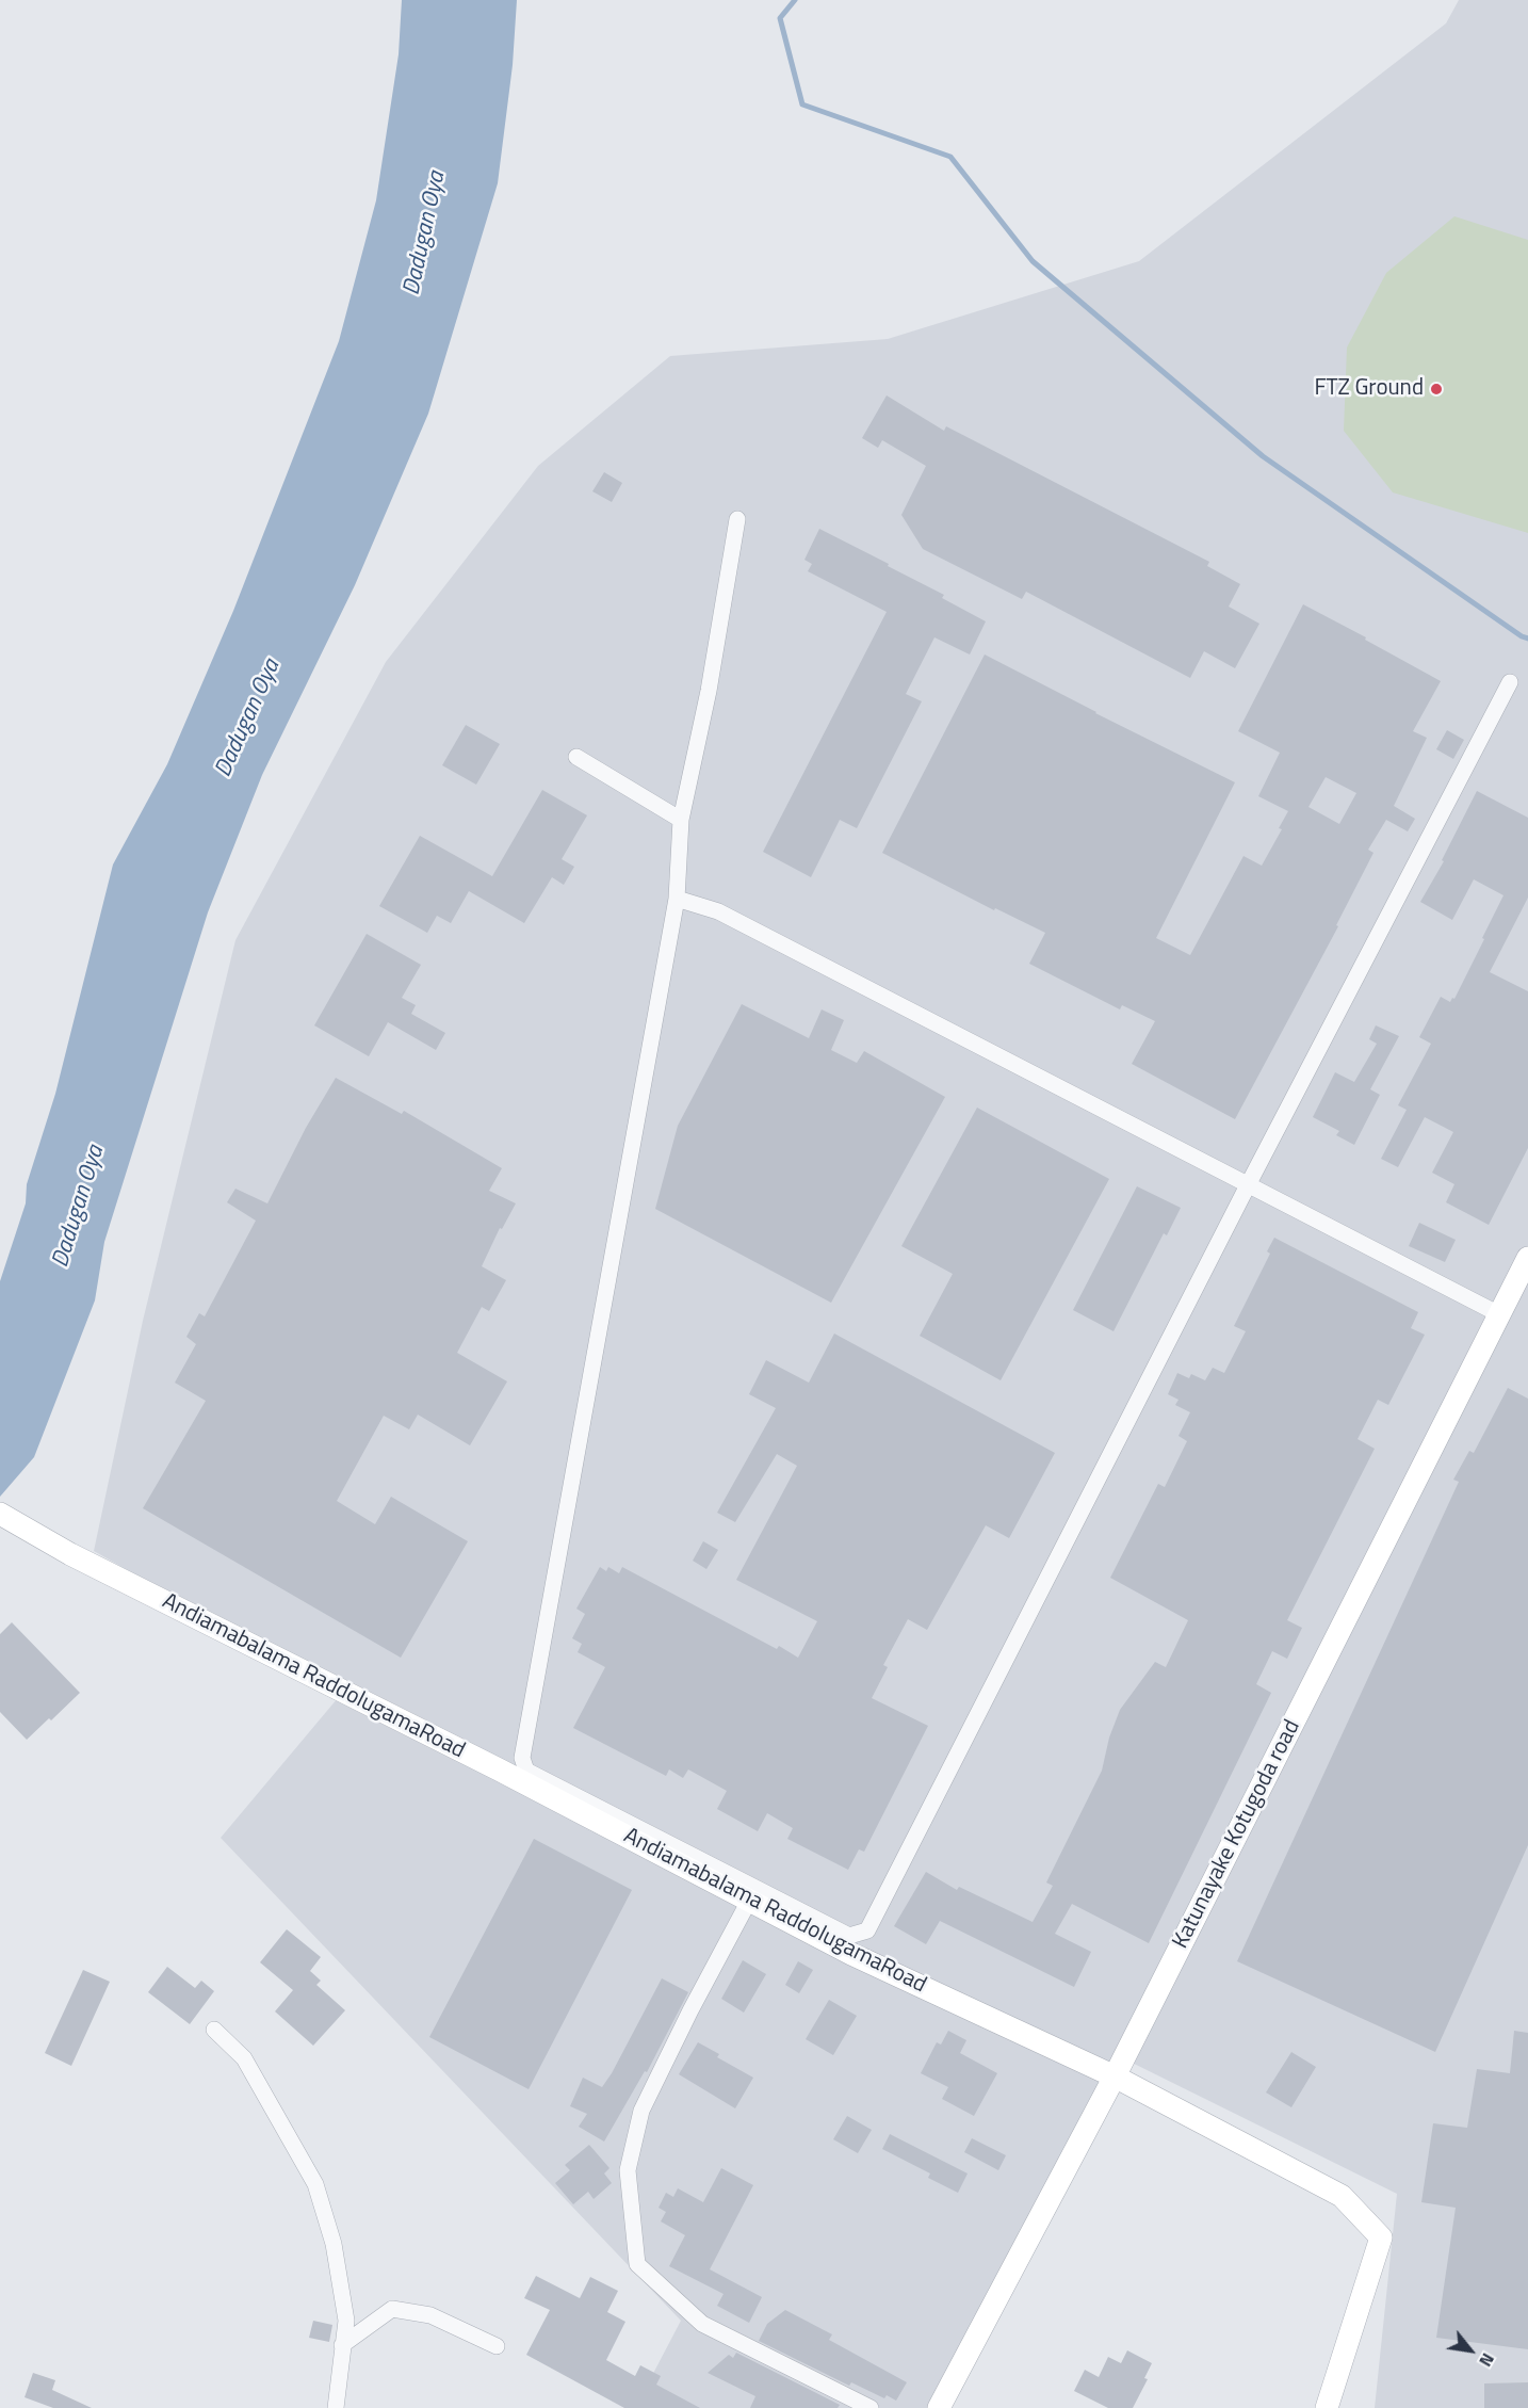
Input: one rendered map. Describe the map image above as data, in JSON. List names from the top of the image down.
{
  "streets": {
    "street": ["Andiamabalama RaddolugamaRoad", "Katunayake Kotugoda road"]
  },
  "crossings": [
    ["Andiamabalama RaddolugamaRoad", "Katunayake Kotugoda road"]
  ],
  "water": ["Dadugan Oya"],
  "places": ["FTZ Ground"],
  "north": "bottom right"
}
